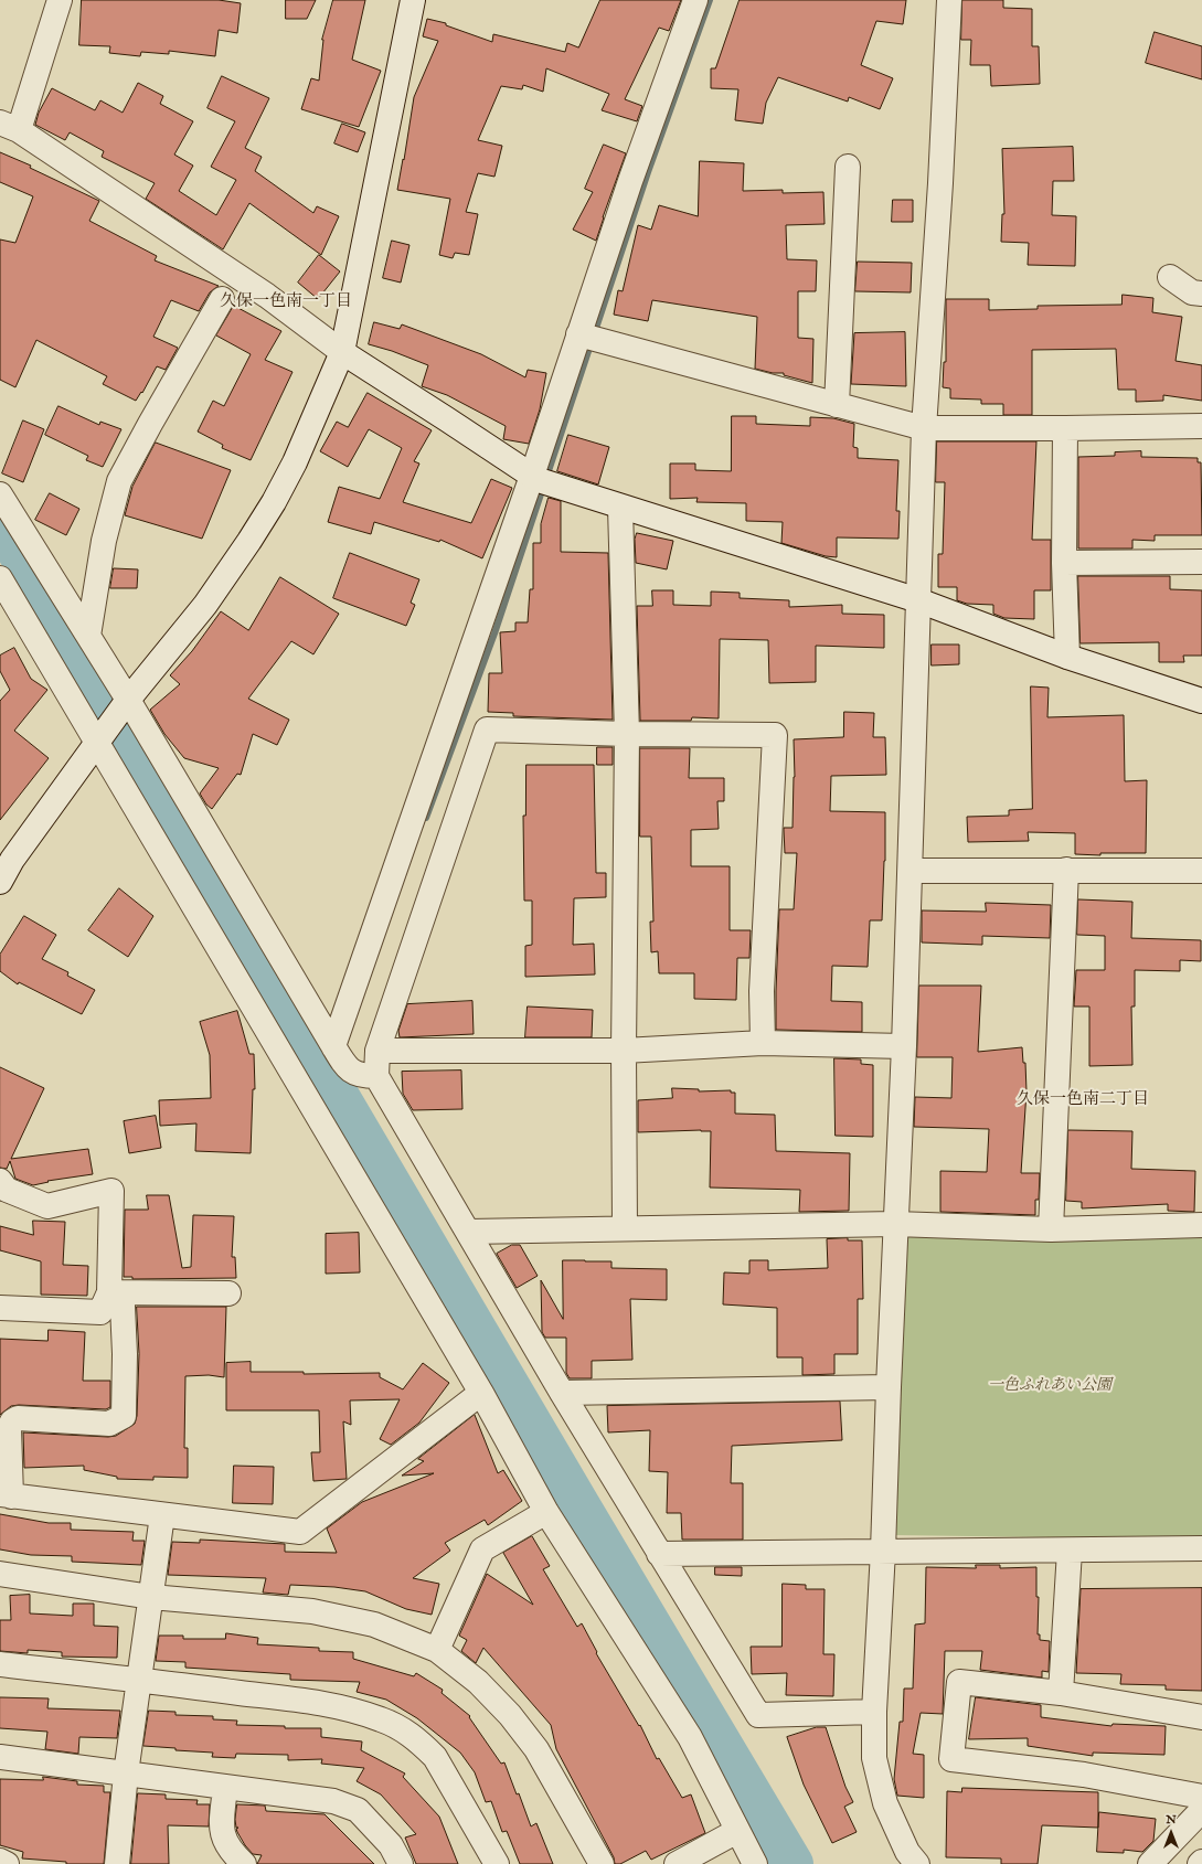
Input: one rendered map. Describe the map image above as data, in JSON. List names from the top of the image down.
{
  "districts": ["久保一色南一丁目", "久保一色南二丁目"],
  "parks": ["一色ふれあい公園"],
  "north": "top"
}
